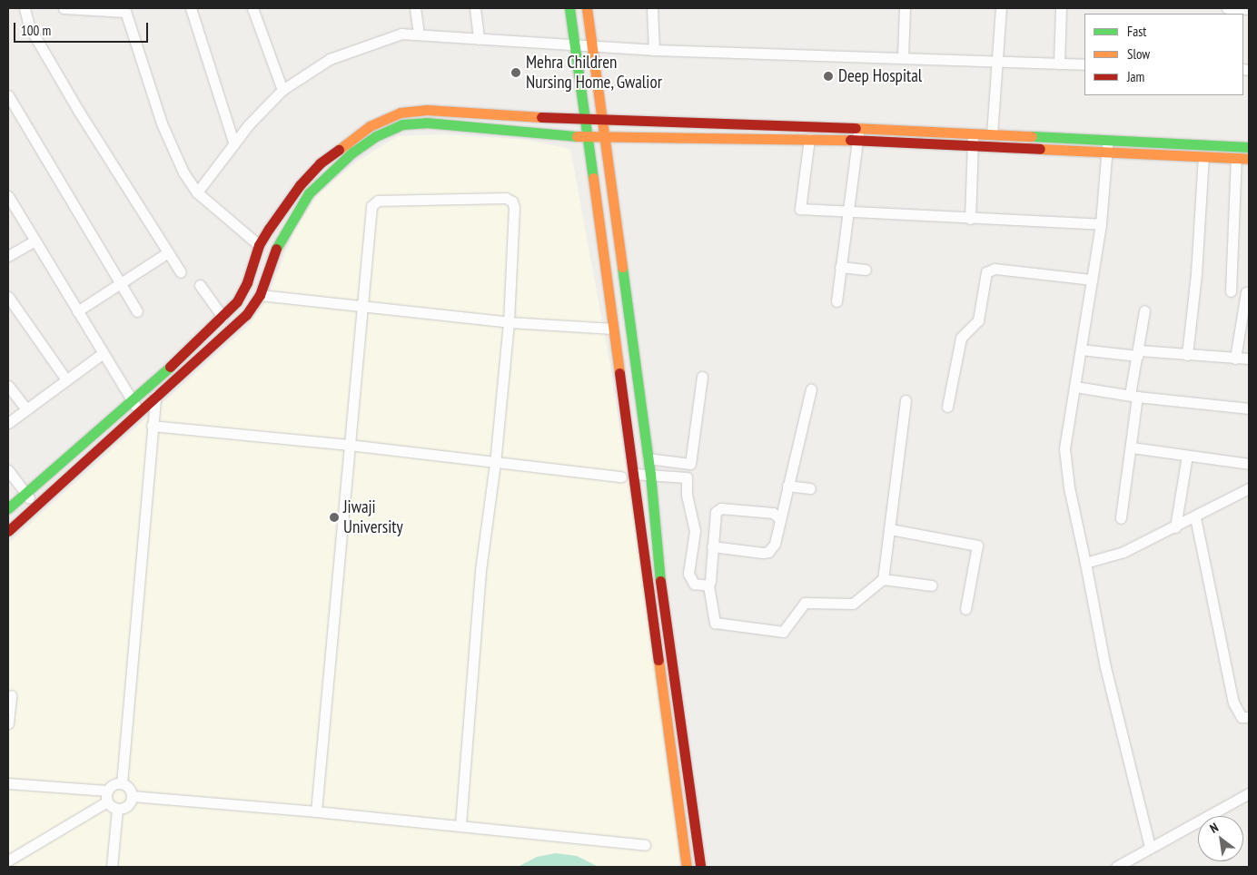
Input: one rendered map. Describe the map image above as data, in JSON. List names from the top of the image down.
{
  "places": ["Mehra Children Nursing Home, Gwalior", "Deep Hospital", "Jiwaji University"],
  "legend": ["Fast", "Slow", "Jam"],
  "scale_bar": "100 m",
  "north": "top left"
}
